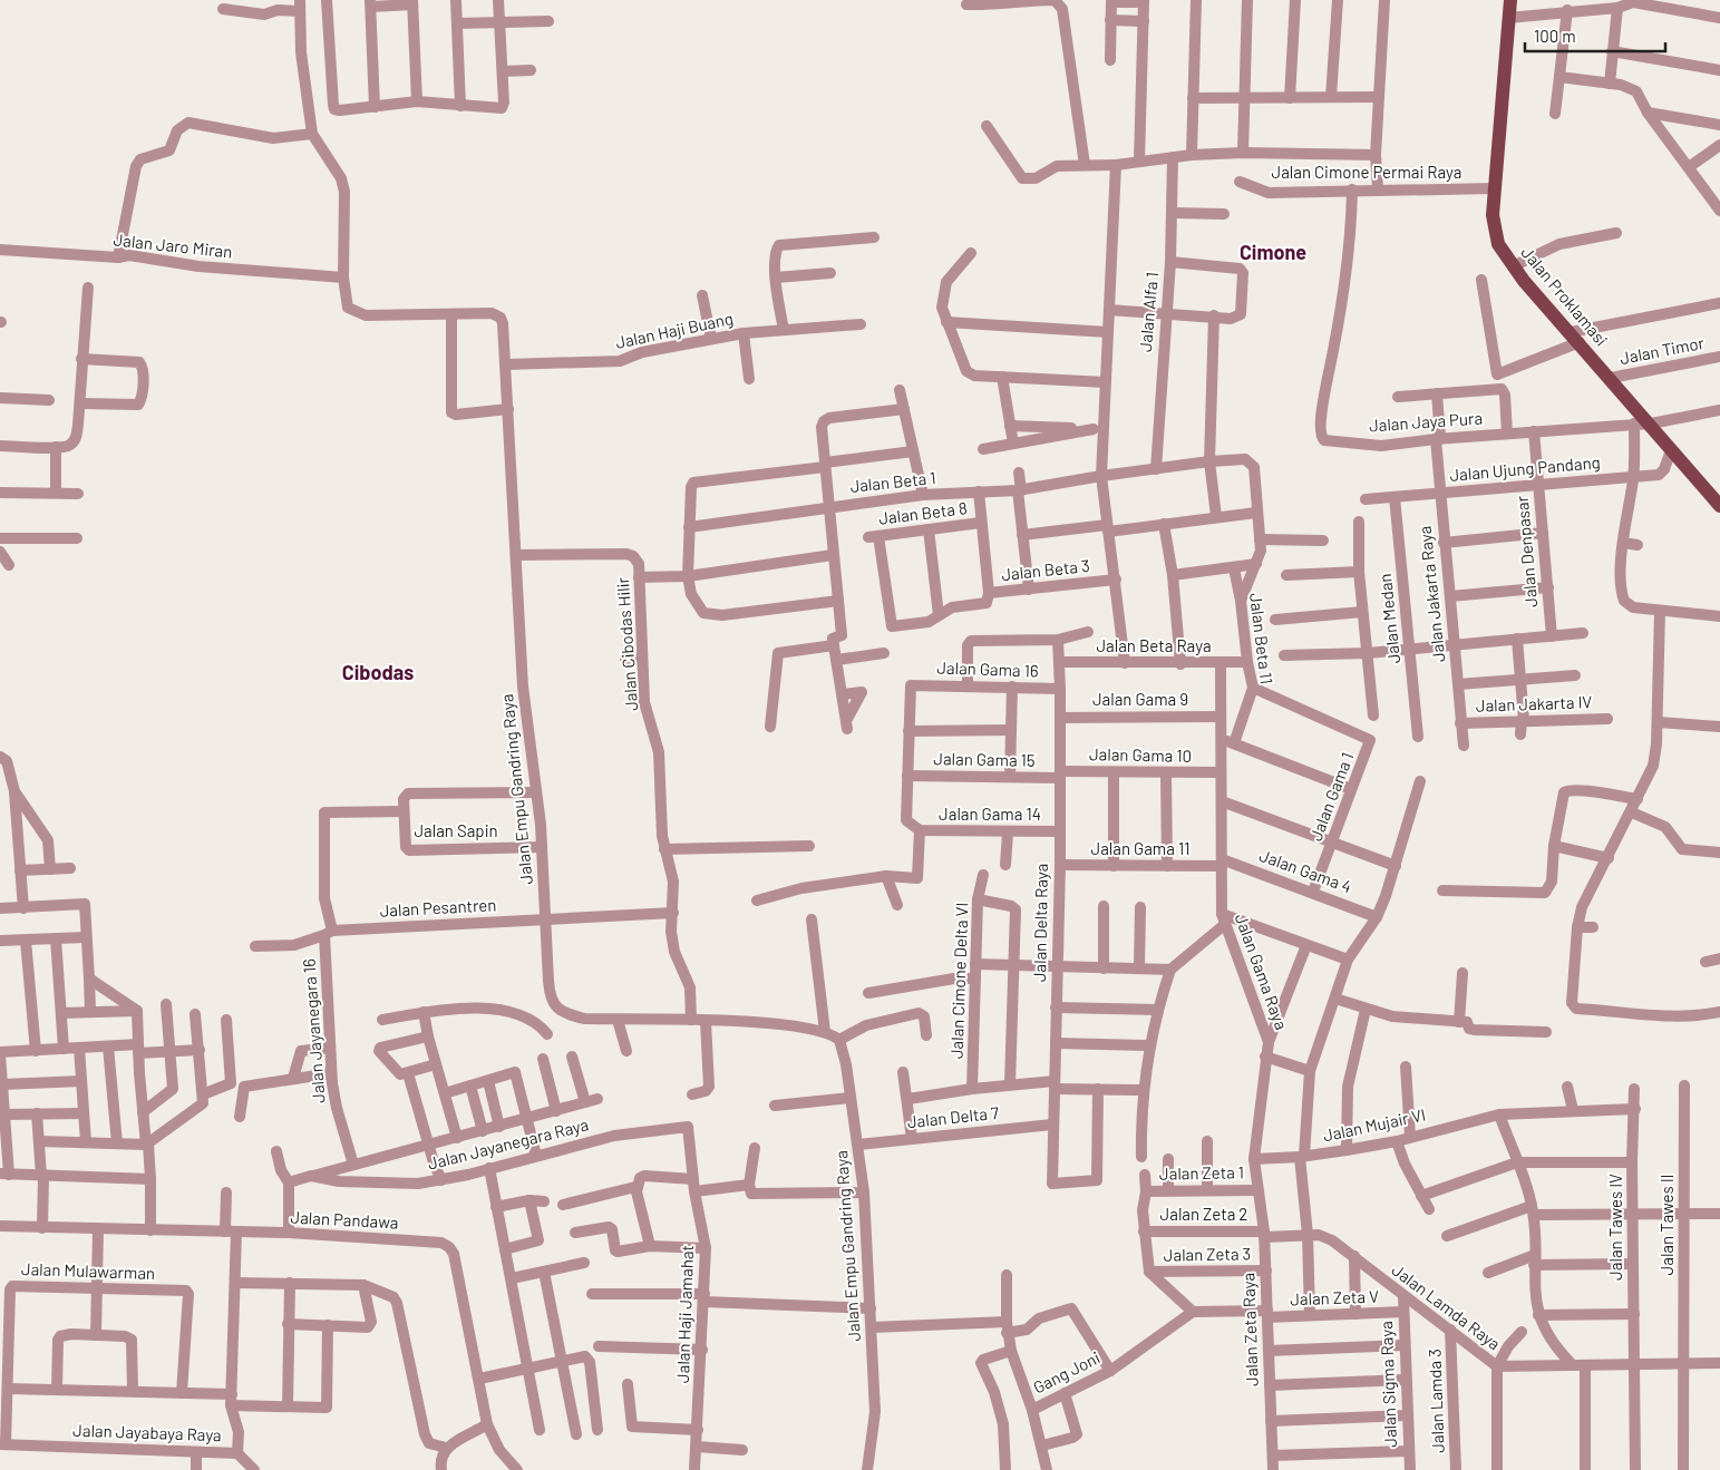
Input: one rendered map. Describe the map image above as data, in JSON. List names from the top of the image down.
{
  "streets": {
    "main road": ["Jalan Proklamasi"],
    "street": [
      "Jalan Cimone Permai Raya",
      "Jalan Jaro Miran",
      "Jalan Alfa 1",
      "Jalan Haji Buang",
      "Jalan Timor",
      "Jalan Jaya Pura",
      "Jalan Ujung Pandang",
      "Jalan Beta 1",
      "Jalan Beta 8",
      "Jalan Denpasar",
      "Jalan Beta 3",
      "Jalan Jakarta Raya",
      "Jalan Medan",
      "Jalan Beta 11",
      "Jalan Cibodas Hilir",
      "Jalan Beta Raya",
      "Jalan Gama 16",
      "Jalan Gama 9",
      "Jalan Jakarta IV",
      "Jalan Gama 10",
      "Jalan Gama 15",
      "Jalan Empu Gandring Raya",
      "Jalan Gama 1",
      "Jalan Gama 14",
      "Jalan Sapin",
      "Jalan Gama 11",
      "Jalan Gama 4",
      "Jalan Pesantren",
      "Jalan Delta Raya",
      "Jalan Gama Raya",
      "Jalan Cimone Delta VI",
      "Jalan Jayanegara 16",
      "Jalan Delta 7",
      "Jalan Mujair VI",
      "Jalan Jayanegara Raya",
      "Jalan Zeta 1",
      "Jalan Zeta 2",
      "Jalan Pandawa",
      "Jalan Tawes II",
      "Jalan Tawes IV",
      "Jalan Zeta 3",
      "Jalan Mulawarman",
      "Jalan Zeta V",
      "Jalan Lamda Raya",
      "Jalan Haji Jamahat",
      "Jalan Zeta Raya",
      "Gang Joni",
      "Jalan Sigma Raya",
      "Jalan Lamda 3",
      "Jalan Jayabaya Raya"
    ]
  },
  "crossings": [
    ["Jalan Cimone Permai Raya", "Jalan Proklamasi"],
    ["Jalan Cimone Permai Raya", "Jalan Jaya Pura"],
    ["Jalan Jaro Miran", "Jalan Empu Gandring Raya"],
    ["Jalan Proklamasi", "Jalan Timor"],
    ["Jalan Proklamasi", "Jalan Jaya Pura"],
    ["Jalan Proklamasi", "Jalan Ujung Pandang"],
    ["Jalan Alfa 1", "Jalan Beta 1"],
    ["Jalan Haji Buang", "Jalan Empu Gandring Raya"],
    ["Jalan Jaya Pura", "Jalan Denpasar"],
    ["Jalan Jaya Pura", "Jalan Jakarta Raya"],
    ["Jalan Ujung Pandang", "Jalan Denpasar"],
    ["Jalan Ujung Pandang", "Jalan Jakarta Raya"],
    ["Jalan Ujung Pandang", "Jalan Medan"],
    ["Jalan Beta 8", "Jalan Beta 3"],
    ["Jalan Jakarta Raya", "Jalan Jakarta IV"],
    ["Jalan Beta 11", "Jalan Beta Raya"],
    ["Jalan Beta 11", "Jalan Gama 1"],
    ["Jalan Cibodas Hilir", "Jalan Empu Gandring Raya"],
    ["Jalan Beta Raya", "Jalan Delta Raya"],
    ["Jalan Beta Raya", "Jalan Gama Raya"],
    ["Jalan Gama 16", "Jalan Delta Raya"],
    ["Jalan Gama 9", "Jalan Delta Raya"],
    ["Jalan Gama 9", "Jalan Gama Raya"],
    ["Jalan Gama 10", "Jalan Gama 15"],
    ["Jalan Gama 10", "Jalan Delta Raya"],
    ["Jalan Gama 10", "Jalan Gama Raya"],
    ["Jalan Gama 15", "Jalan Delta Raya"],
    ["Jalan Empu Gandring Raya", "Jalan Sapin"],
    ["Jalan Empu Gandring Raya", "Jalan Pesantren"],
    ["Jalan Empu Gandring Raya", "Jalan Delta 7"],
    ["Jalan Gama 1", "Jalan Gama 4"],
    ["Jalan Gama 14", "Jalan Delta Raya"],
    ["Jalan Sapin", "Jalan Jayanegara 16"],
    ["Jalan Gama 11", "Jalan Gama 4"],
    ["Jalan Gama 11", "Jalan Delta Raya"],
    ["Jalan Gama 11", "Jalan Gama Raya"],
    ["Jalan Gama 4", "Jalan Gama Raya"],
    ["Jalan Pesantren", "Jalan Jayanegara 16"],
    ["Jalan Delta Raya", "Jalan Delta 7"],
    ["Jalan Gama Raya", "Jalan Mujair VI"],
    ["Jalan Gama Raya", "Jalan Zeta 1"],
    ["Jalan Gama Raya", "Jalan Zeta Raya"],
    ["Jalan Mujair VI", "Jalan Tawes IV"],
    ["Jalan Jayanegara Raya", "Jalan Haji Jamahat"],
    ["Jalan Zeta 1", "Jalan Zeta Raya"],
    ["Jalan Zeta 2", "Jalan Lamda Raya"],
    ["Jalan Zeta 2", "Jalan Zeta Raya"],
    ["Jalan Pandawa", "Jalan Jayabaya Raya"],
    ["Jalan Tawes II", "Jalan Lamda Raya"],
    ["Jalan Tawes IV", "Jalan Lamda Raya"],
    ["Jalan Zeta 3", "Jalan Zeta Raya"],
    ["Jalan Mulawarman", "Jalan Jayabaya Raya"],
    ["Jalan Zeta V", "Jalan Zeta Raya"],
    ["Jalan Zeta V", "Gang Joni"],
    ["Jalan Zeta V", "Jalan Sigma Raya"],
    ["Jalan Lamda Raya", "Jalan Zeta Raya"],
    ["Jalan Lamda Raya", "Jalan Sigma Raya"],
    ["Jalan Lamda Raya", "Jalan Lamda 3"]
  ],
  "districts": ["Cimone", "Cibodas"],
  "scale_bar": "100 m"
}
